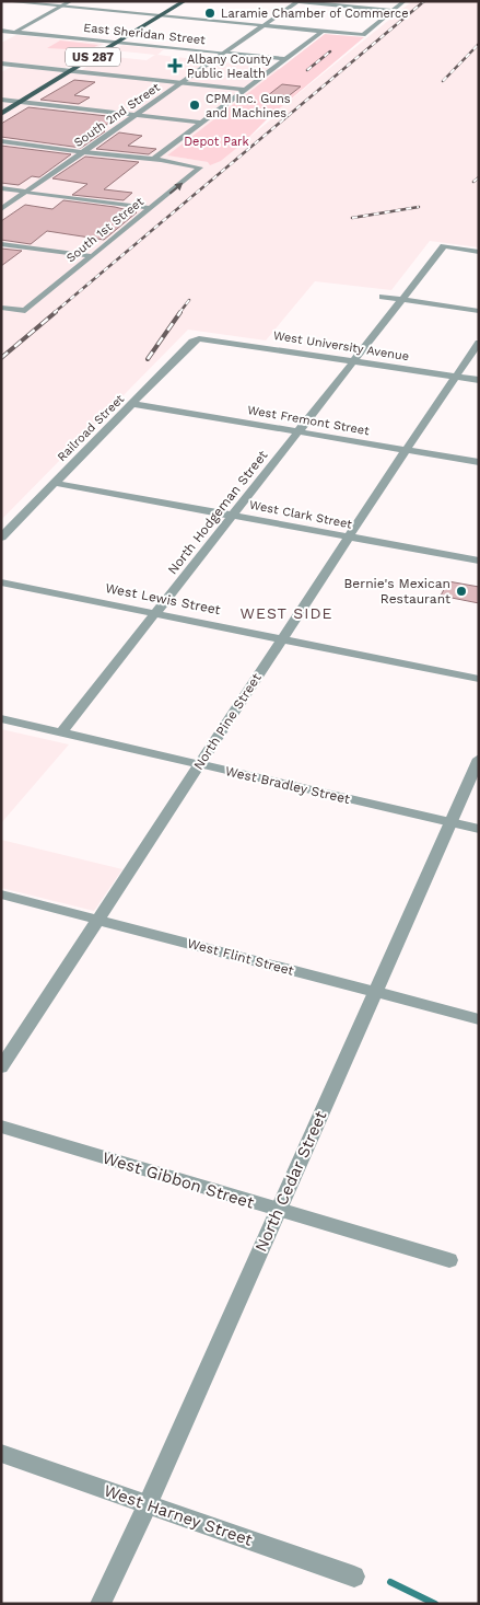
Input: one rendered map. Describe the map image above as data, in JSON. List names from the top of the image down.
{
  "streets": {
    "main road": ["US 287"],
    "street": [
      "East Sheridan Street",
      "South 2nd Street",
      "South 1st Street",
      "West University Avenue",
      "West Fremont Street",
      "Railroad Street",
      "North Hodgeman Street",
      "West Clark Street",
      "West Lewis Street",
      "North Pine Street",
      "West Bradley Street",
      "West Flint Street",
      "West Gibbon Street",
      "North Cedar Street",
      "West Harney Street"
    ]
  },
  "crossings": [
    ["East Sheridan Street", "US 287"],
    ["East Sheridan Street", "South 2nd Street"],
    ["West University Avenue", "Railroad Street"],
    ["West University Avenue", "North Hodgeman Street"],
    ["West University Avenue", "North Pine Street"],
    ["West Fremont Street", "Railroad Street"],
    ["West Fremont Street", "North Hodgeman Street"],
    ["West Fremont Street", "North Pine Street"],
    ["Railroad Street", "West Clark Street"],
    ["North Hodgeman Street", "West Clark Street"],
    ["North Hodgeman Street", "West Lewis Street"],
    ["North Hodgeman Street", "West Bradley Street"],
    ["West Clark Street", "North Pine Street"],
    ["West Lewis Street", "North Pine Street"],
    ["North Pine Street", "West Bradley Street"],
    ["North Pine Street", "West Flint Street"],
    ["West Bradley Street", "North Cedar Street"],
    ["West Flint Street", "North Cedar Street"],
    ["West Gibbon Street", "North Cedar Street"],
    ["North Cedar Street", "West Harney Street"]
  ],
  "districts": ["WEST SIDE"],
  "parks": ["Depot Park"],
  "places": {
    "other": ["Laramie Chamber of Commerce", "CPM Inc. Guns and Machines", "Bernie's Mexican Restaurant"],
    "health": ["Albany County Public Health"]
  }
}
